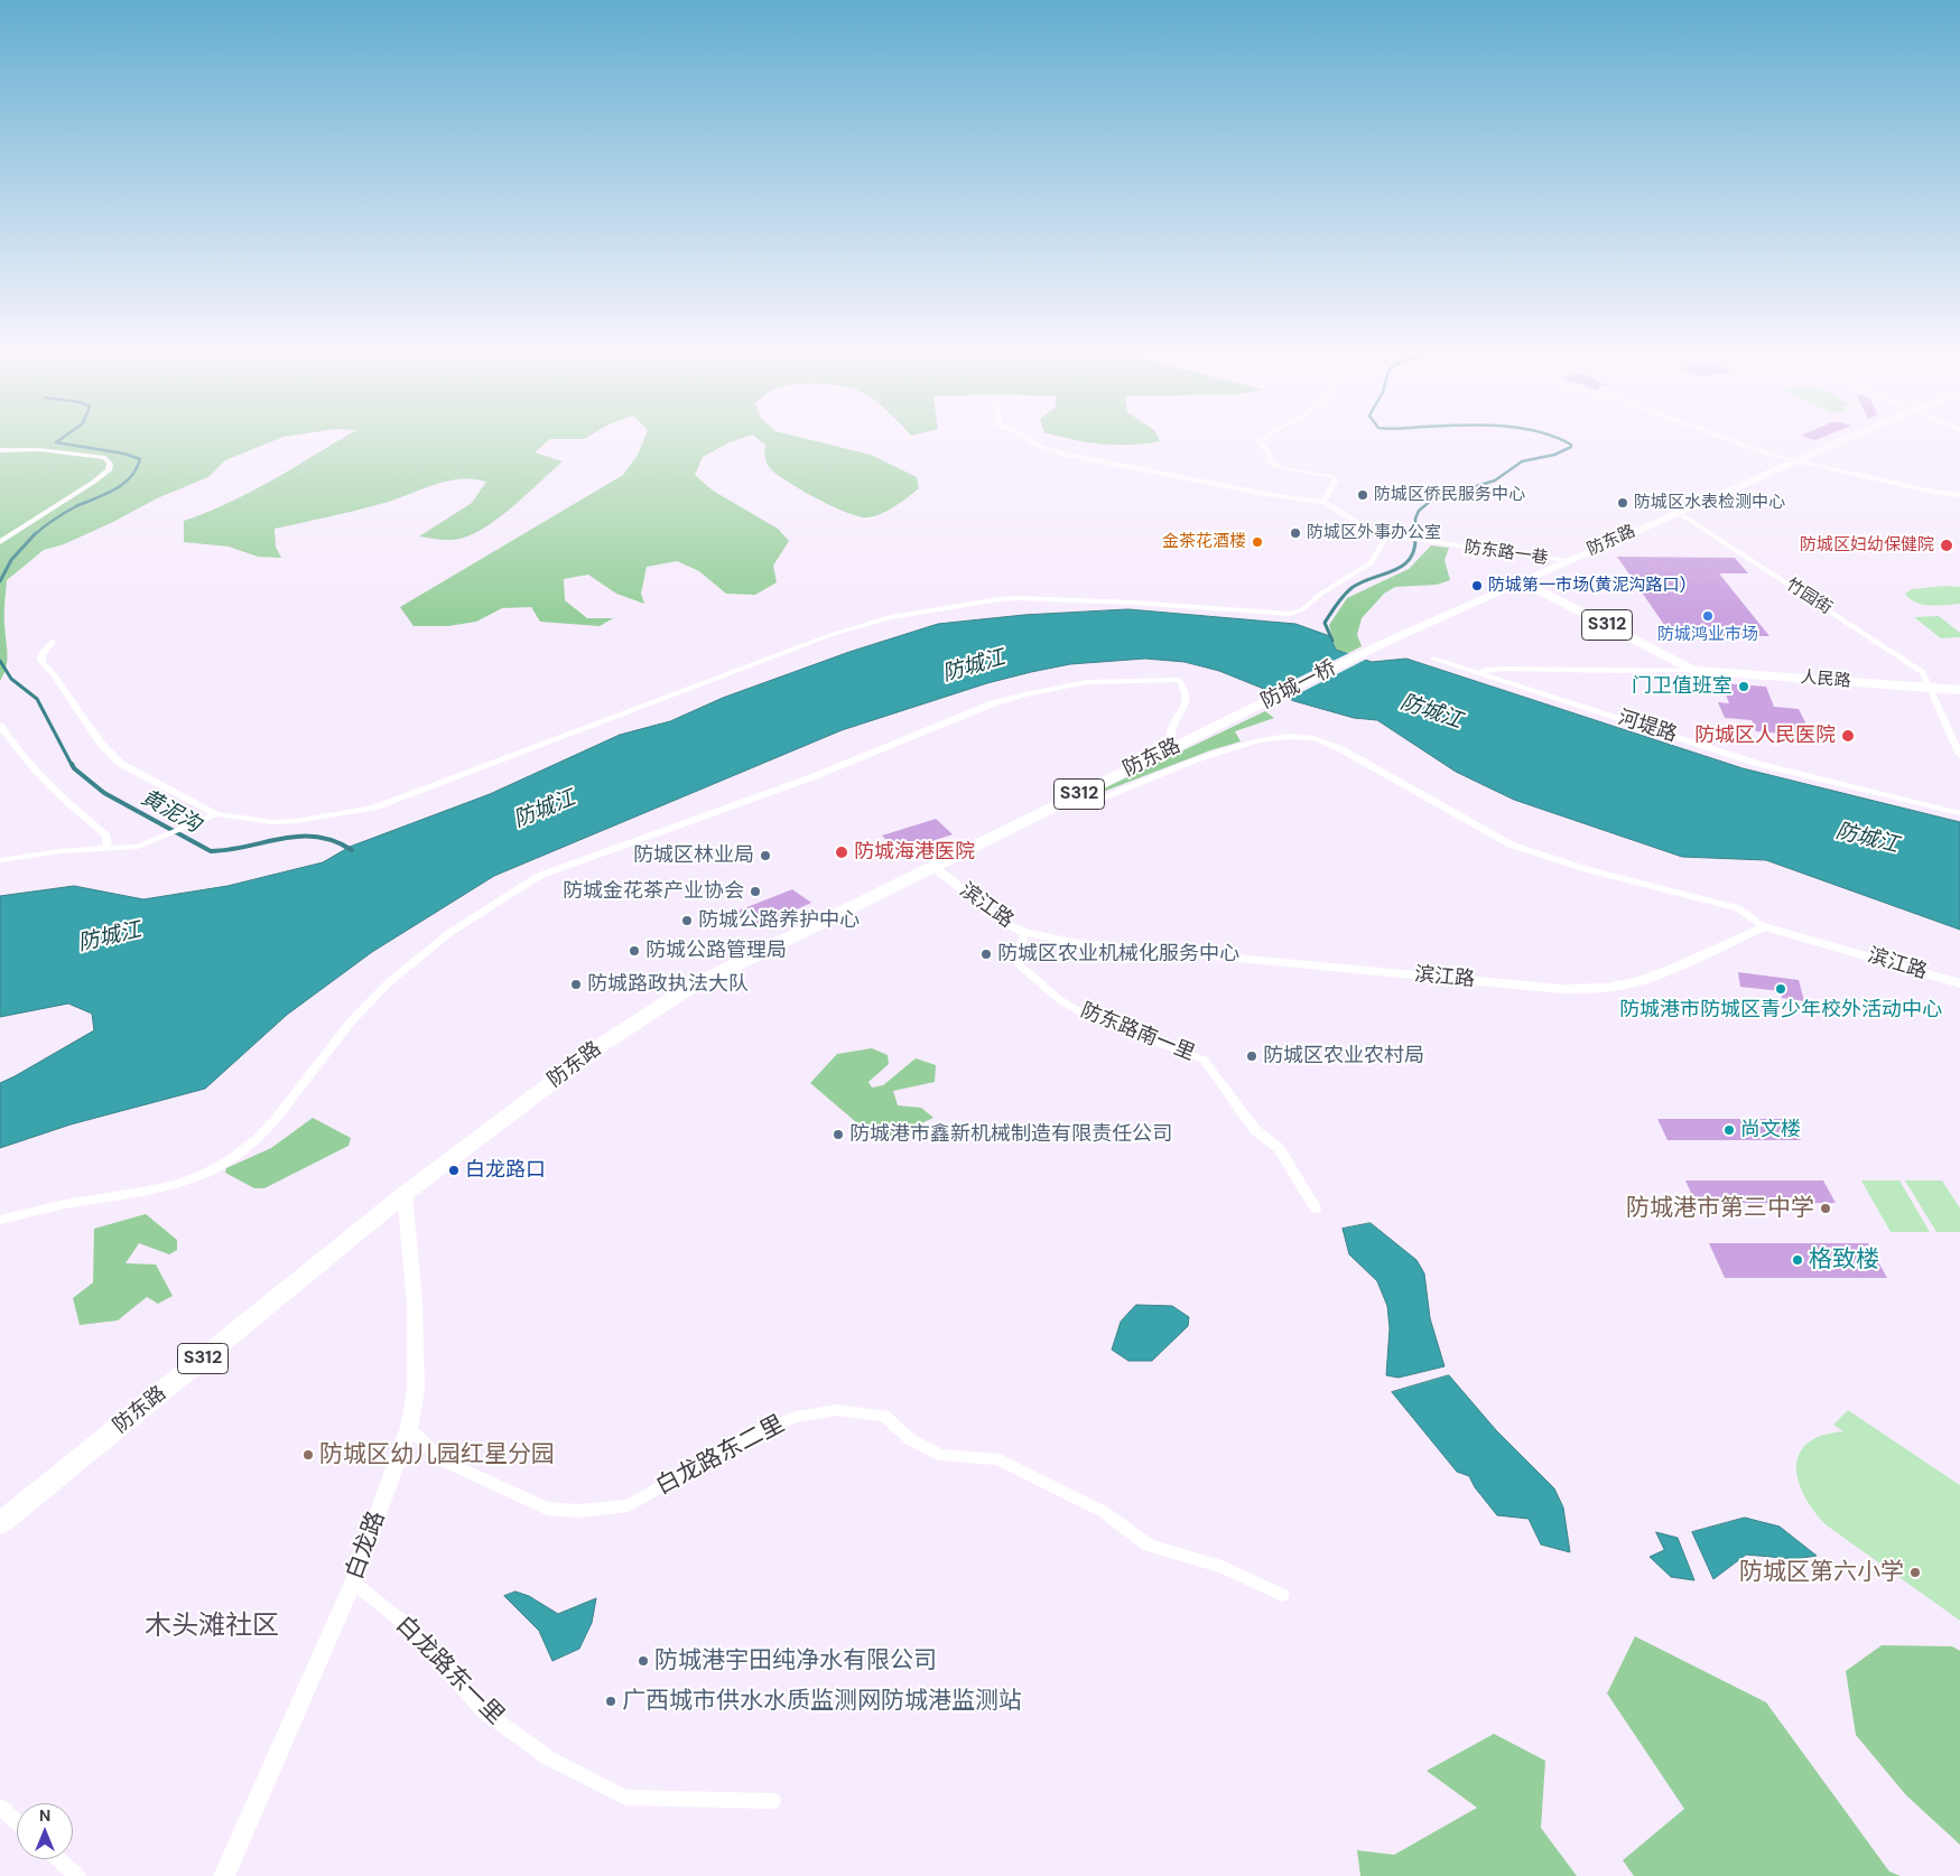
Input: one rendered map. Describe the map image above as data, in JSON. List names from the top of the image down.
{
  "streets": {
    "main road": [
      "防东路",
      "S312",
      "人民路",
      "防城一桥"
    ],
    "street": [
      "防东路一巷",
      "竹园街",
      "河堤路",
      "滨江路",
      "防东路南一里",
      "白龙路东二里",
      "白龙路",
      "白龙路东一里"
    ]
  },
  "crossings": [
    ["防东路", "防东路一巷"],
    ["防东路", "竹园街"],
    ["防东路", "人民路"],
    ["防东路", "防城一桥"],
    ["防东路", "滨江路"],
    ["防东路", "白龙路"],
    ["竹园街", "人民路"],
    ["人民路", "河堤路"],
    ["滨江路", "防东路南一里"],
    ["白龙路东二里", "白龙路"],
    ["白龙路", "白龙路东一里"]
  ],
  "districts": ["木头滩社区"],
  "water": ["防城江", "黄泥沟"],
  "places": [
    "防城区侨民服务中心",
    "防城区水表检测中心",
    "防城区外事办公室",
    "金茶花酒楼",
    "防城区妇幼保健院",
    "防城第一市场(黄泥沟路口)",
    "防城鸿业市场",
    "门卫值班室",
    "防城区人民医院",
    "防城海港医院",
    "防城区林业局",
    "防城金花茶产业协会",
    "防城公路养护中心",
    "防城公路管理局",
    "防城区农业机械化服务中心",
    "防城路政执法大队",
    "防城港市防城区青少年校外活动中心",
    "防城区农业农村局",
    "尚文楼",
    "防城港市鑫新机械制造有限责任公司",
    "白龙路口",
    "防城港市第三中学",
    "格致楼",
    "防城区幼儿园红星分园",
    "防城区第六小学",
    "防城港宇田纯净水有限公司",
    "广西城市供水水质监测网防城港监测站"
  ],
  "north": "top"
}
